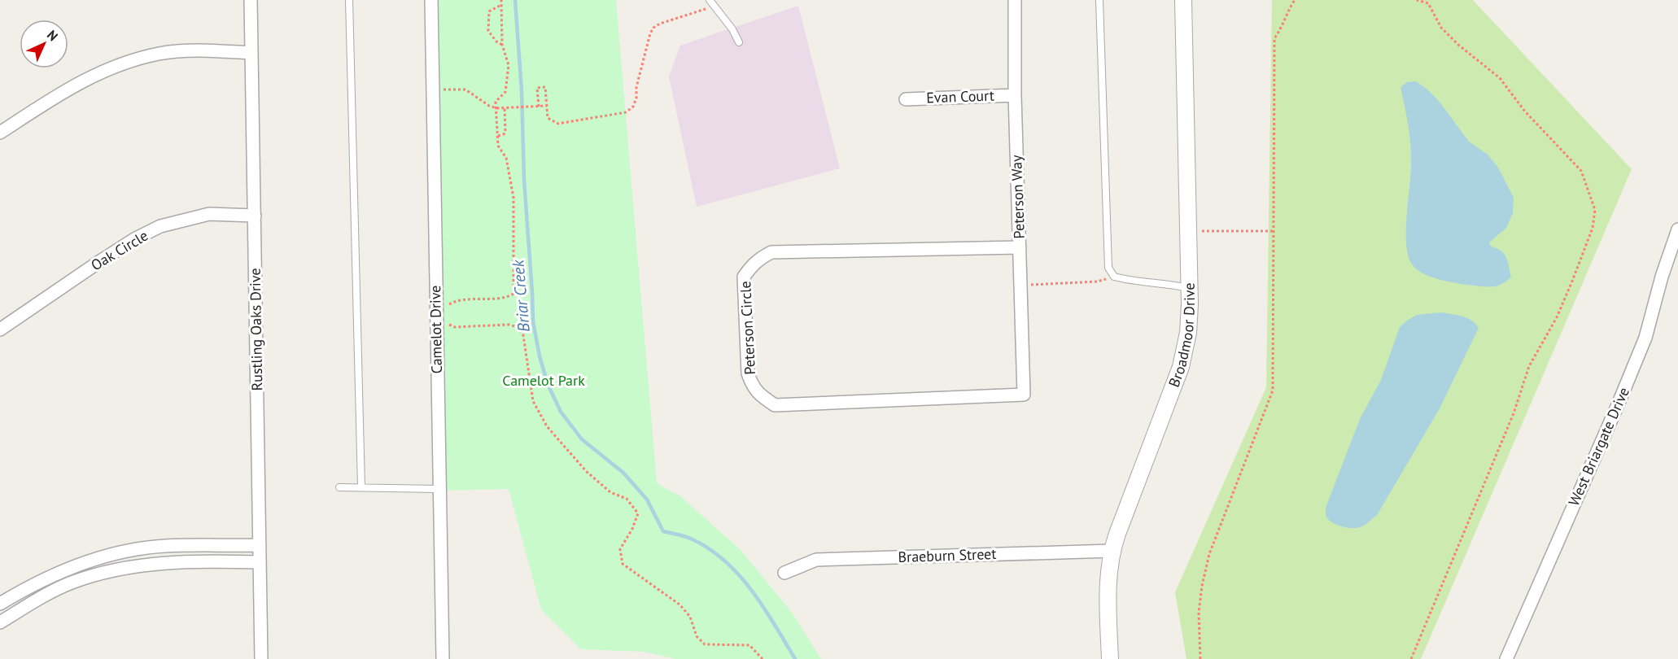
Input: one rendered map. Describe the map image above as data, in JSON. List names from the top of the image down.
{
  "streets": {
    "street": [
      "Evan Court",
      "Peterson Way",
      "Oak Circle",
      "Peterson Circle",
      "Rustling Oaks Drive",
      "Camelot Drive",
      "Broadmoor Drive",
      "West Briargate Drive",
      "Braeburn Street"
    ]
  },
  "crossings": [
    ["Evan Court", "Peterson Way"],
    ["Peterson Way", "Peterson Circle"],
    ["Oak Circle", "Rustling Oaks Drive"],
    ["Broadmoor Drive", "Braeburn Street"]
  ],
  "water": ["Briar Creek"],
  "parks": ["Camelot Park"],
  "north": "top right"
}
